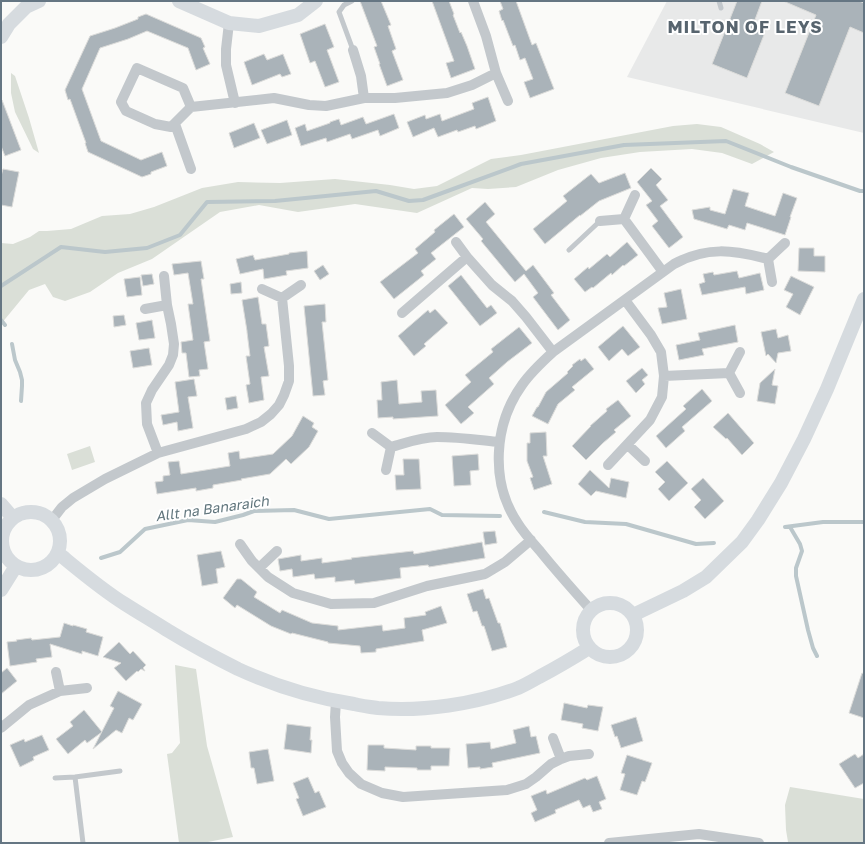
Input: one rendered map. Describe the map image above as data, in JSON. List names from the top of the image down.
{
  "districts": ["MILTON OF LEYS"],
  "water": ["Allt na Banaraich"]
}
